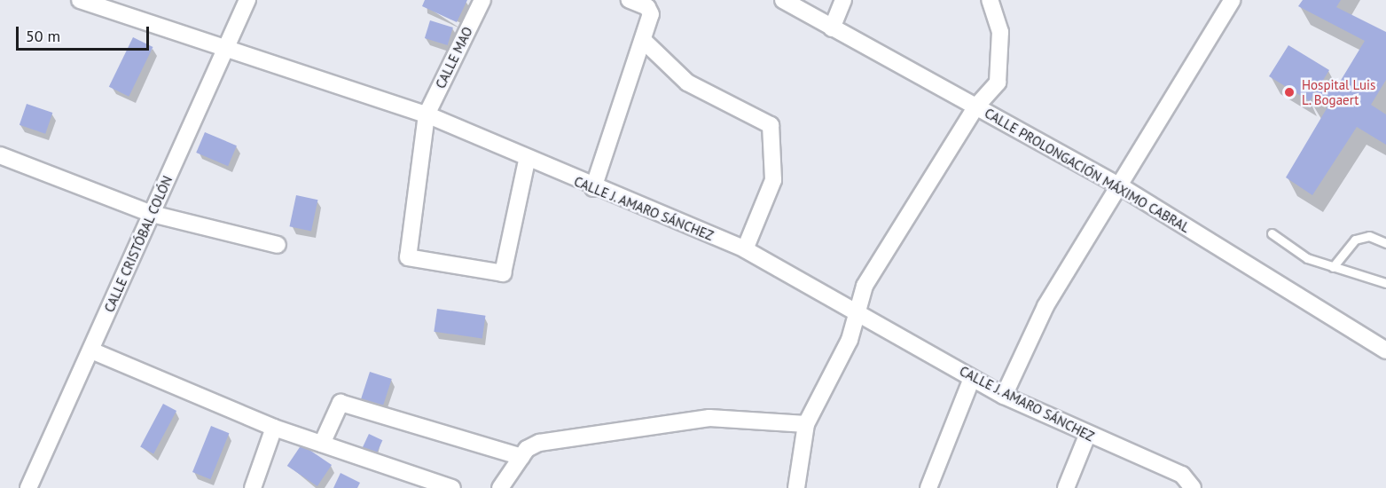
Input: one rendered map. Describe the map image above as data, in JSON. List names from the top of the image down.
{
  "streets": {
    "street": [
      "CALLE MAO",
      "CALLE PROLONGACIÓN MÁXIMO CABRAL",
      "CALLE J. AMARO SÁNCHEZ",
      "CALLE CRISTÓBAL COLÓN"
    ]
  },
  "crossings": [
    ["CALLE MAO", "CALLE J. AMARO SÁNCHEZ"],
    ["CALLE J. AMARO SÁNCHEZ", "CALLE CRISTÓBAL COLÓN"]
  ],
  "places": ["Hospital Luis L. Bogaert"],
  "scale_bar": "50 m"
}
